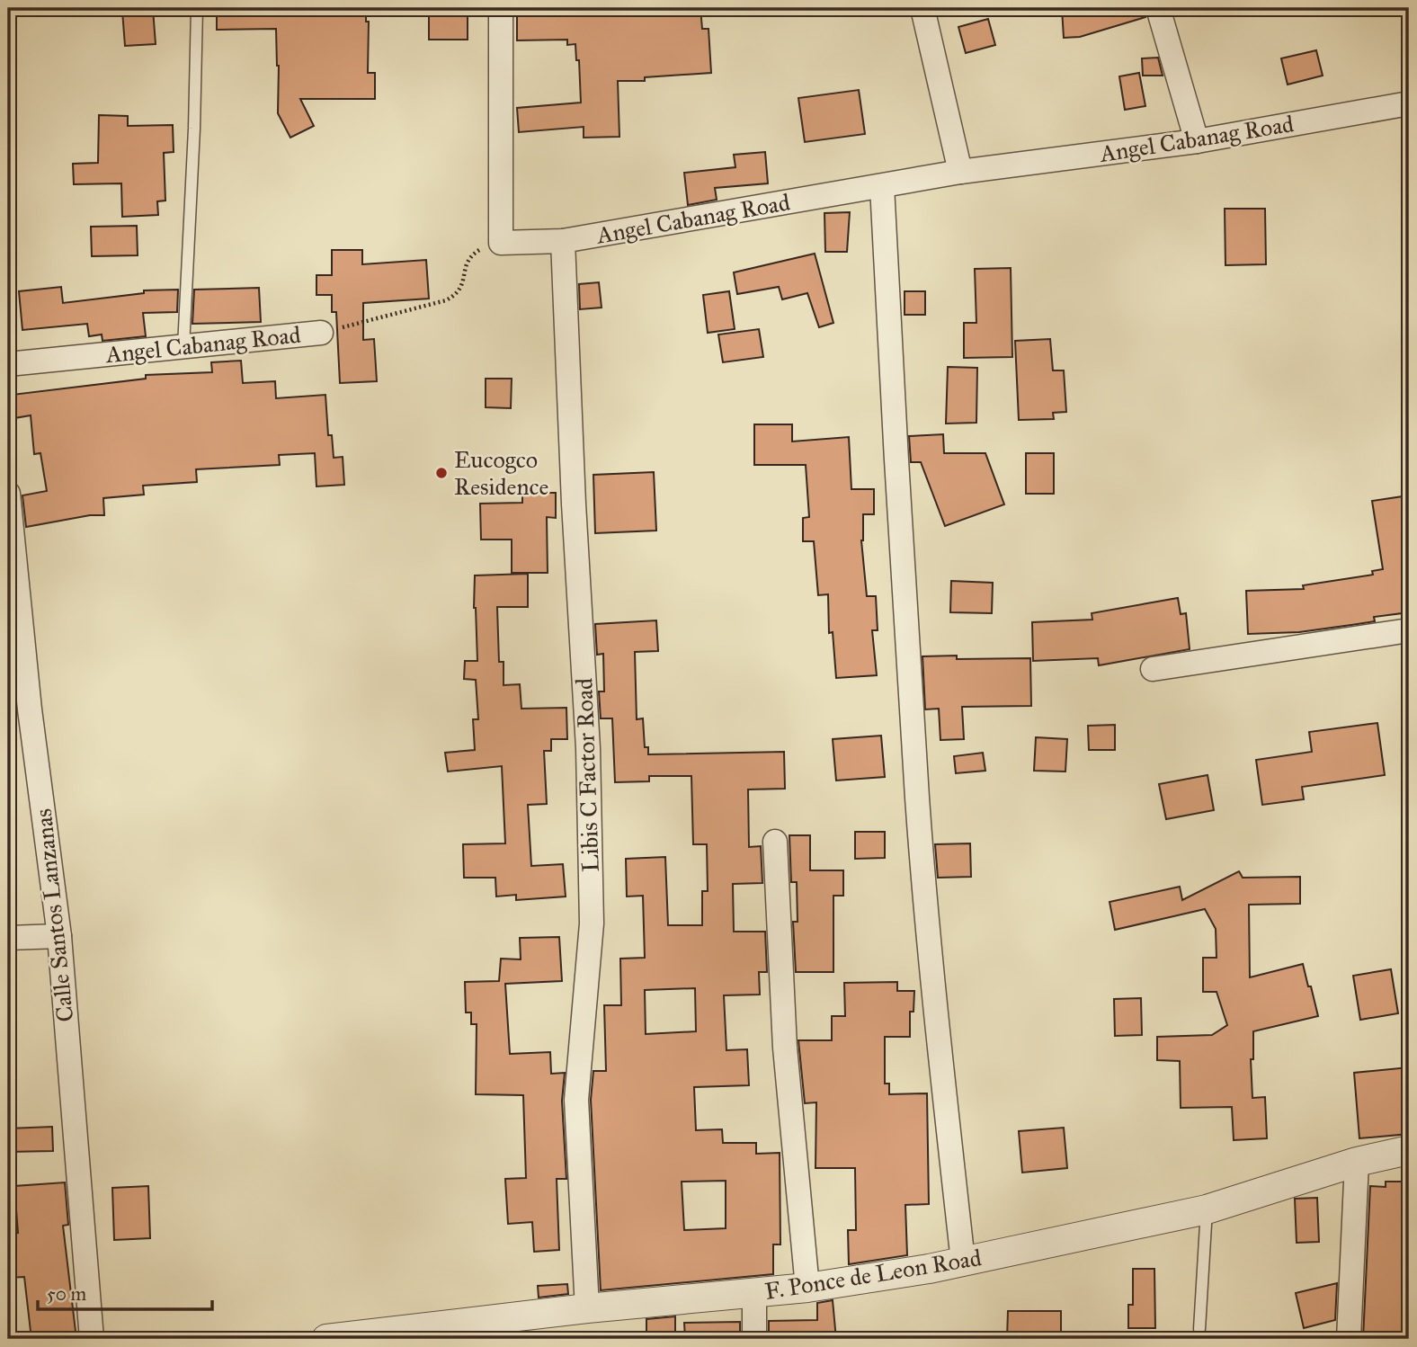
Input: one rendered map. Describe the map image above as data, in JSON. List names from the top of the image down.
{
  "streets": {
    "street": [
      "Angel Cabanag Road",
      "Libis C Factor Road",
      "Calle Santos Lanzanas",
      "F. Ponce de Leon Road"
    ]
  },
  "crossings": [
    ["Angel Cabanag Road", "Libis C Factor Road"],
    ["Libis C Factor Road", "F. Ponce de Leon Road"]
  ],
  "places": ["Eucogco Residence"],
  "scale_bar": "50 m"
}
